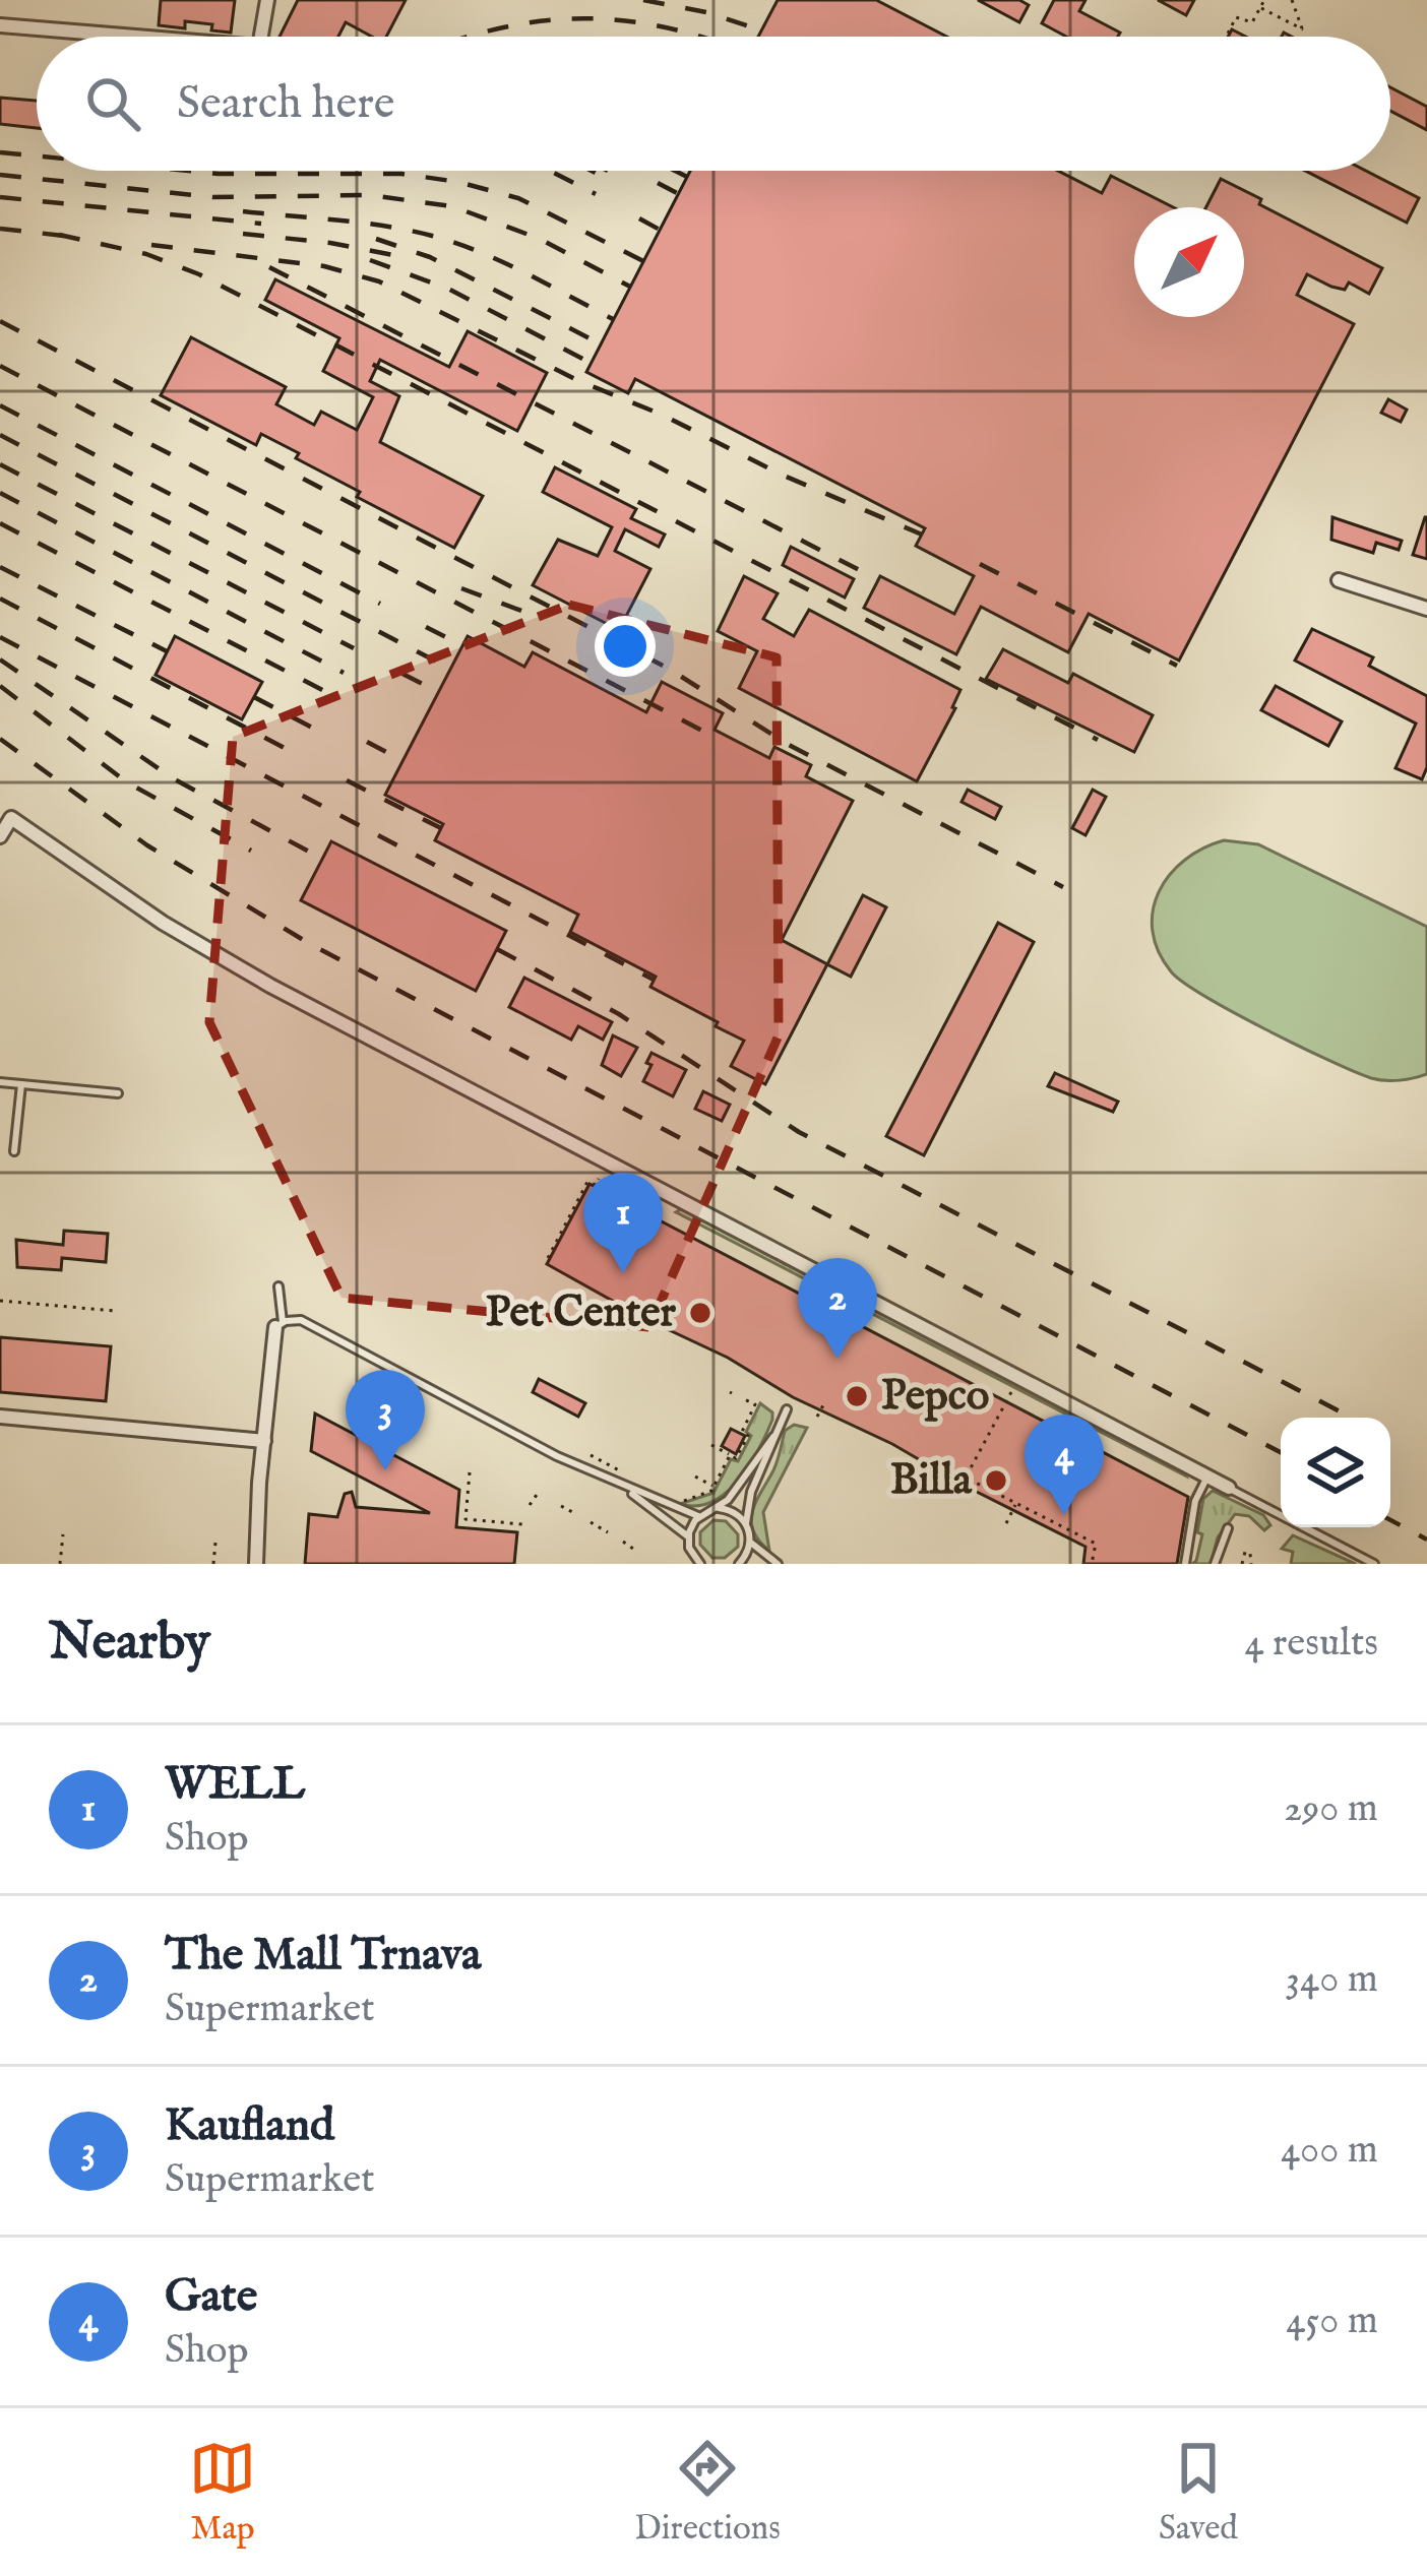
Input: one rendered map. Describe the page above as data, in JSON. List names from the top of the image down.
{
  "places": ["Pet Center", "Pepco", "Billa"],
  "north": "top right",
  "page": {
    "search": "Search here",
    "pins": [
      "1",
      "2",
      "3",
      "4"
    ],
    "heading": ["Nearby", "4 results"],
    "list": [
      {
        "mark": "1",
        "name": "WELL",
        "note": "Shop",
        "value": "290 m"
      },
      {
        "mark": "2",
        "name": "The Mall Trnava",
        "note": "Supermarket",
        "value": "340 m"
      },
      {
        "mark": "3",
        "name": "Kaufland",
        "note": "Supermarket",
        "value": "400 m"
      },
      {
        "mark": "4",
        "name": "Gate",
        "note": "Shop",
        "value": "450 m"
      }
    ],
    "nav": ["Map", "Directions", "Saved"]
  }
}
